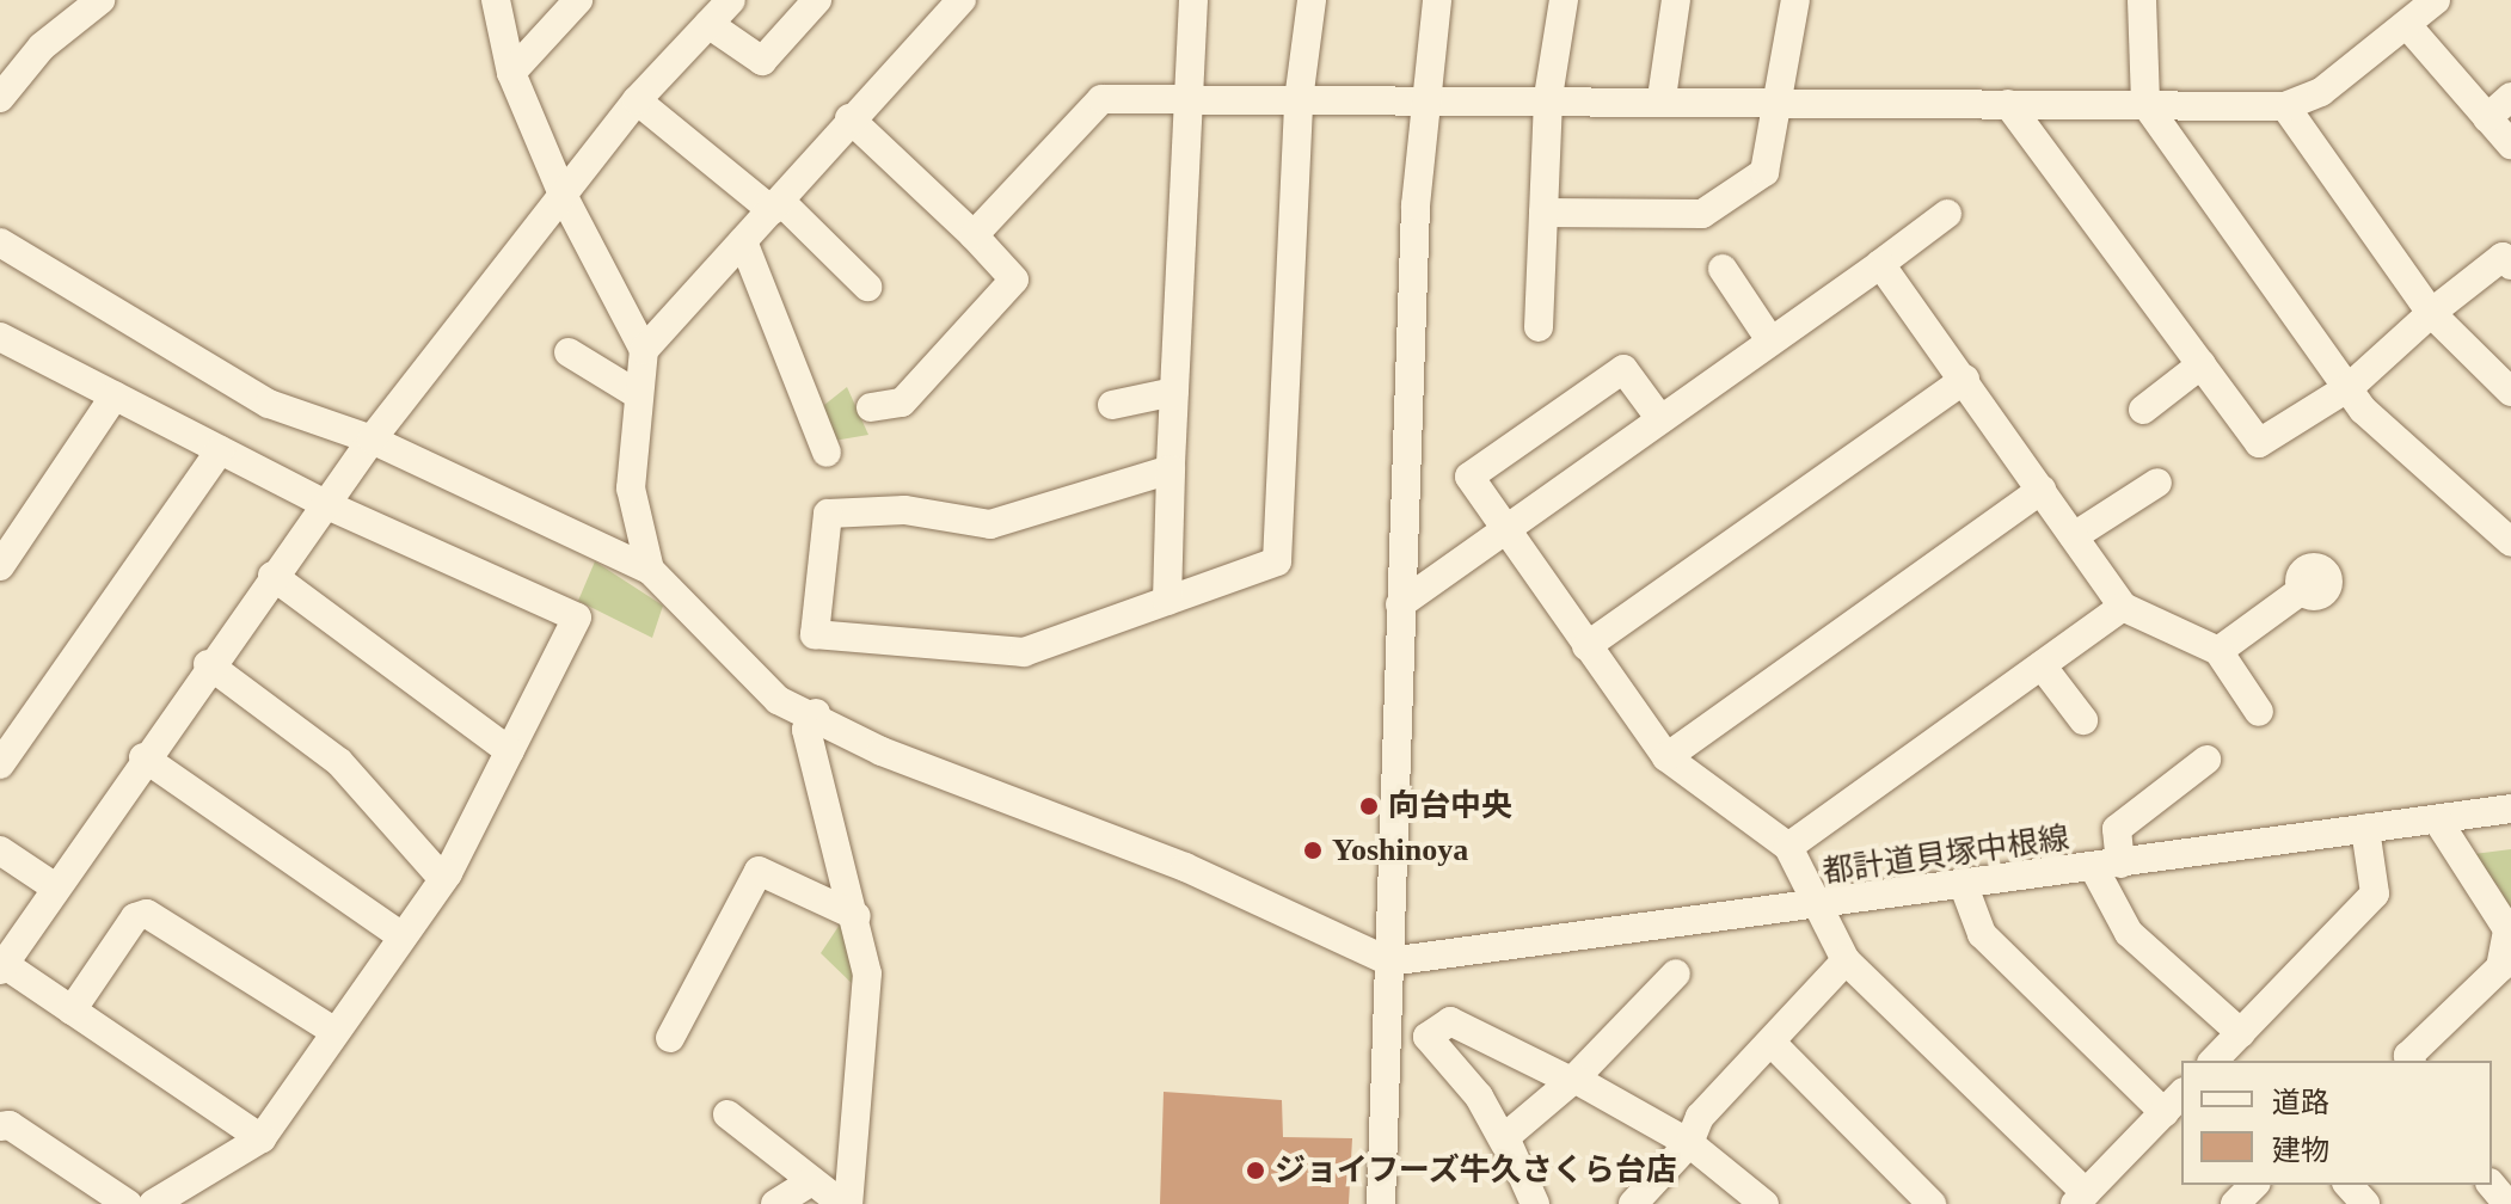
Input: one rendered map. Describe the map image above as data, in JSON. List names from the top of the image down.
{
  "streets": {
    "street": ["都計道貝塚中根線"]
  },
  "places": ["向台中央", "Yoshinoya", "ジョイフーズ牛久さくら台店"],
  "legend": ["道路", "建物"]
}
